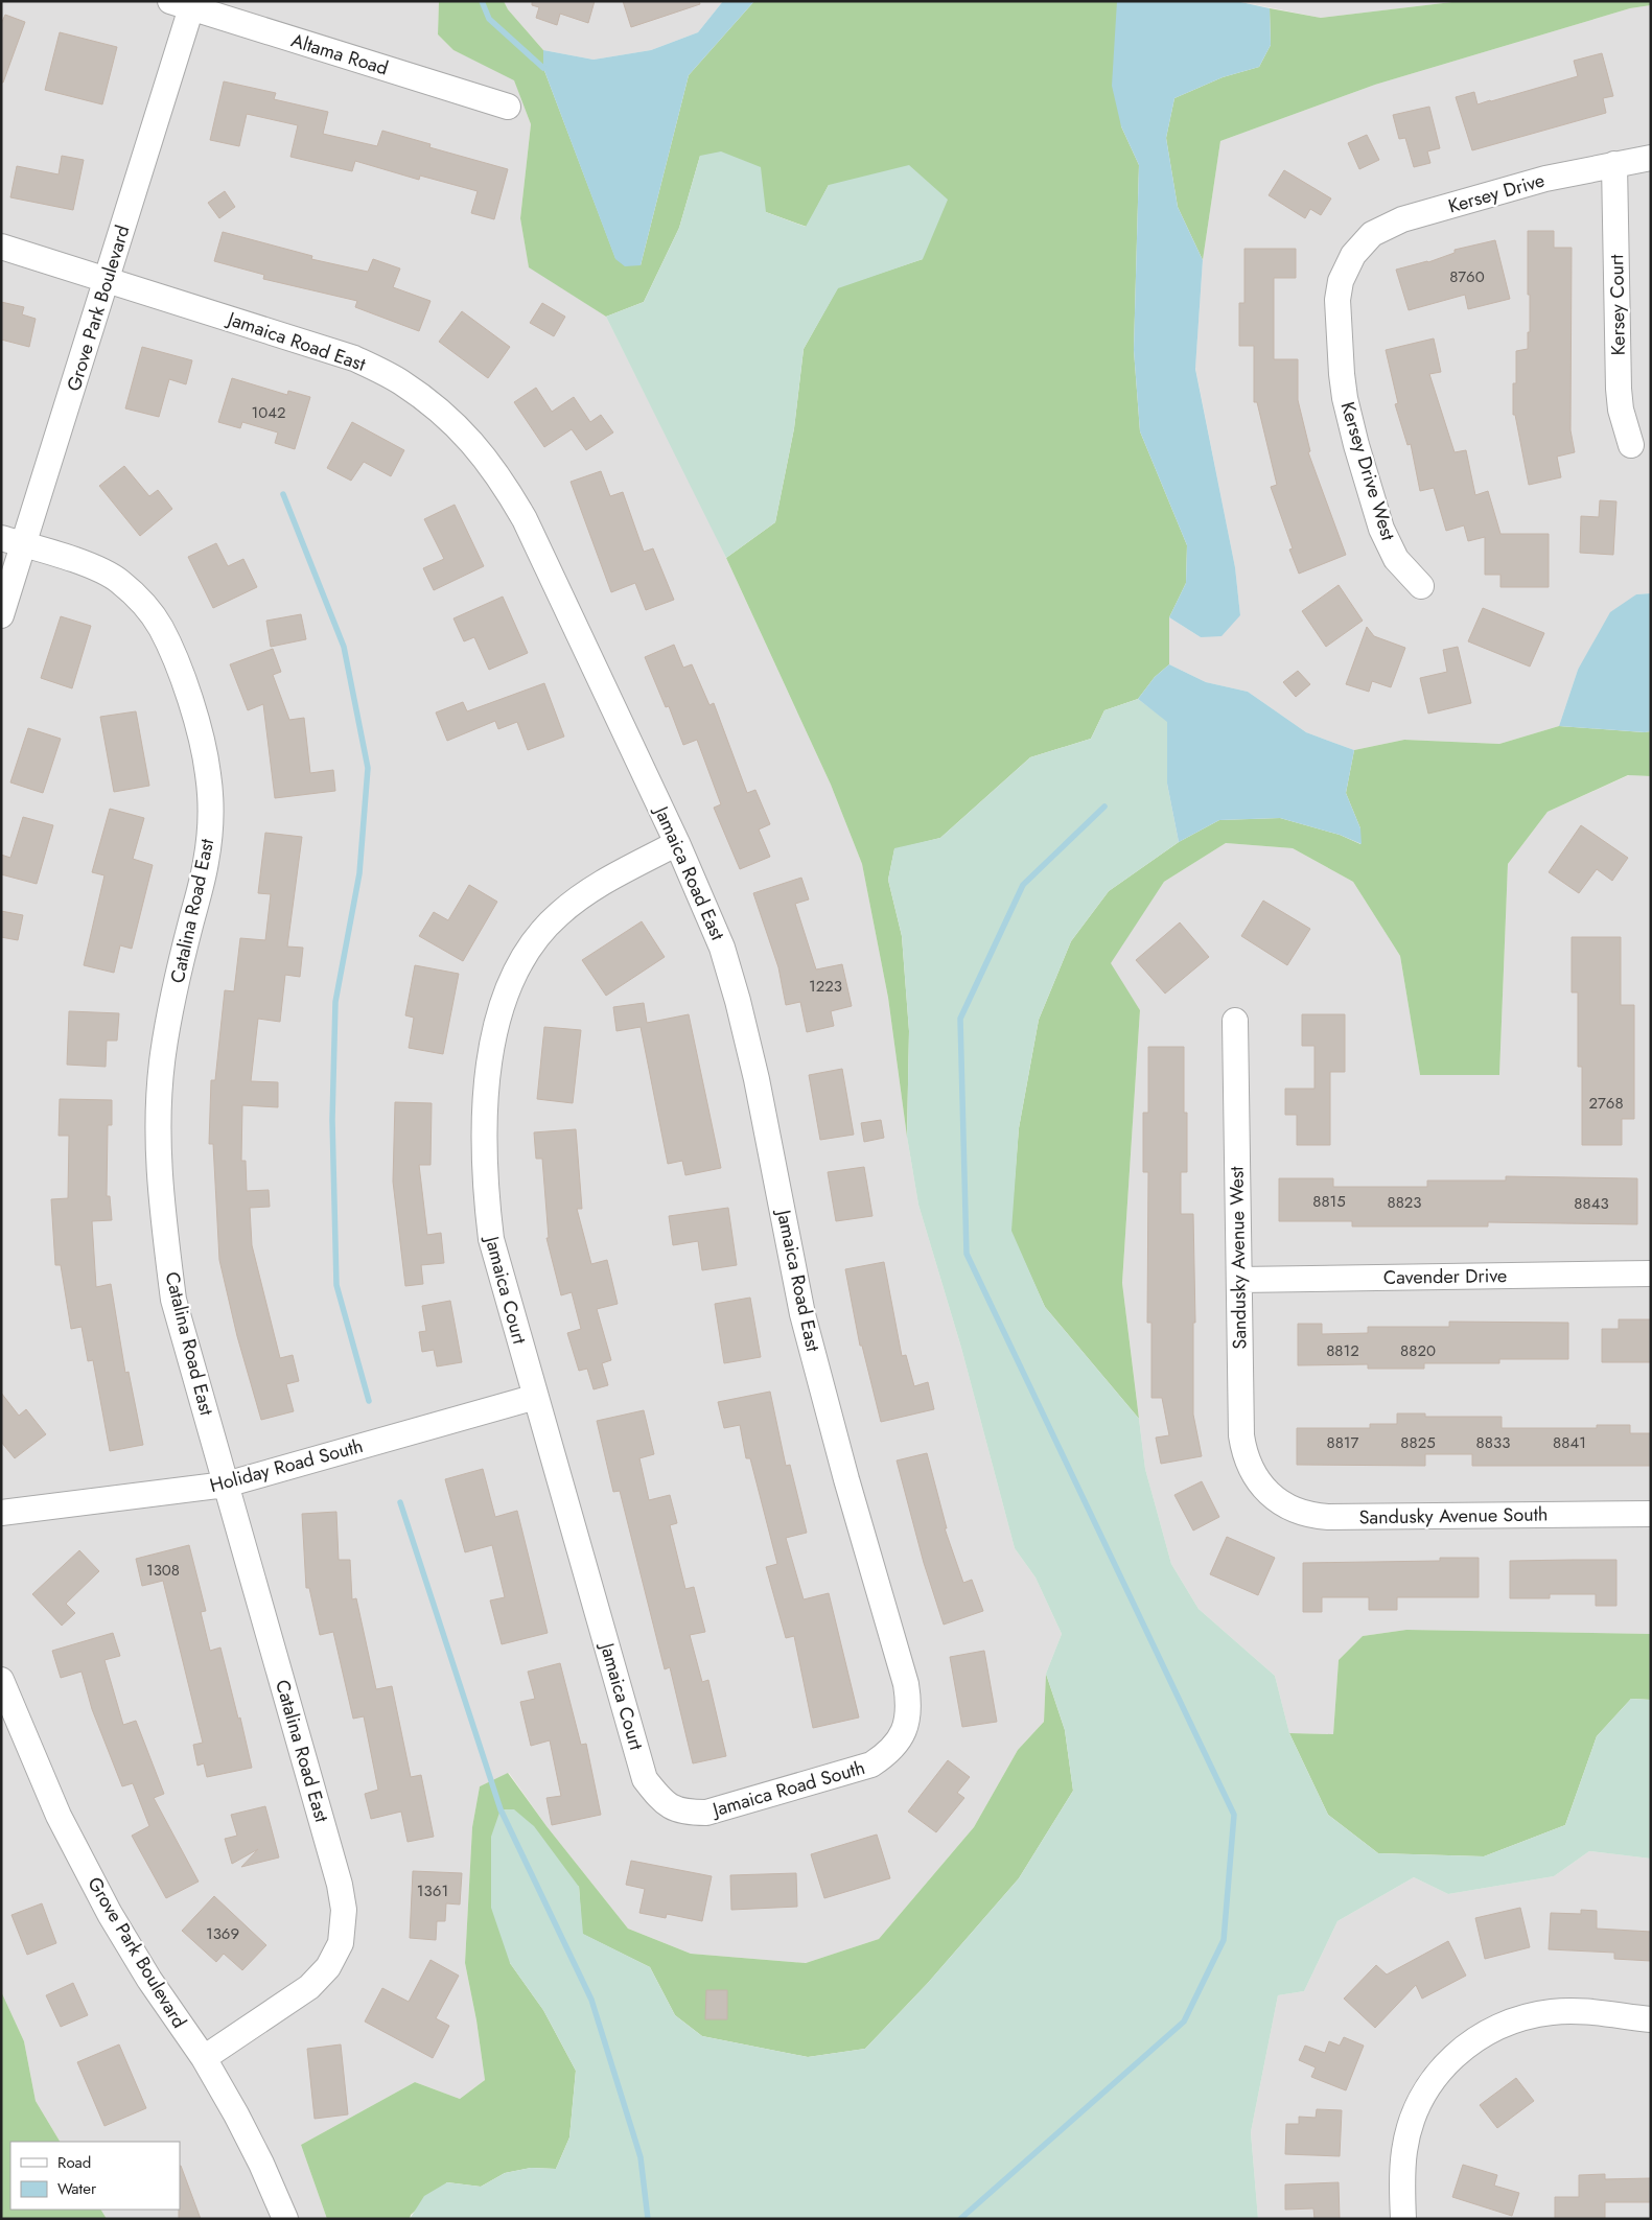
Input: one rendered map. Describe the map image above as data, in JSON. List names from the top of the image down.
{
  "streets": {
    "street": [
      "Altama Road",
      "Kersey Drive",
      "Kersey Court",
      "Grove Park Boulevard",
      "Jamaica Road East",
      "Kersey Drive West",
      "Catalina Road East",
      "Sandusky Avenue West",
      "Cavender Drive",
      "Jamaica Court",
      "Holiday Road South",
      "Sandusky Avenue South",
      "Jamaica Road South"
    ]
  },
  "crossings": [
    ["Altama Road", "Grove Park Boulevard"],
    ["Kersey Drive", "Kersey Court"],
    ["Kersey Drive", "Kersey Drive West"],
    ["Grove Park Boulevard", "Jamaica Road East"],
    ["Grove Park Boulevard", "Catalina Road East"],
    ["Jamaica Road East", "Jamaica Court"],
    ["Jamaica Road East", "Jamaica Road South"],
    ["Catalina Road East", "Holiday Road South"],
    ["Sandusky Avenue West", "Cavender Drive"],
    ["Sandusky Avenue West", "Sandusky Avenue South"],
    ["Jamaica Court", "Holiday Road South"],
    ["Jamaica Court", "Jamaica Road South"]
  ],
  "house_numbers": [
    "8760",
    "1042",
    "1223",
    "2768",
    "8815",
    "8823",
    "8843",
    "8812",
    "8820",
    "8817",
    "8825",
    "8833",
    "8841",
    "1308",
    "1361",
    "1369"
  ],
  "legend": ["Road", "Water"]
}
